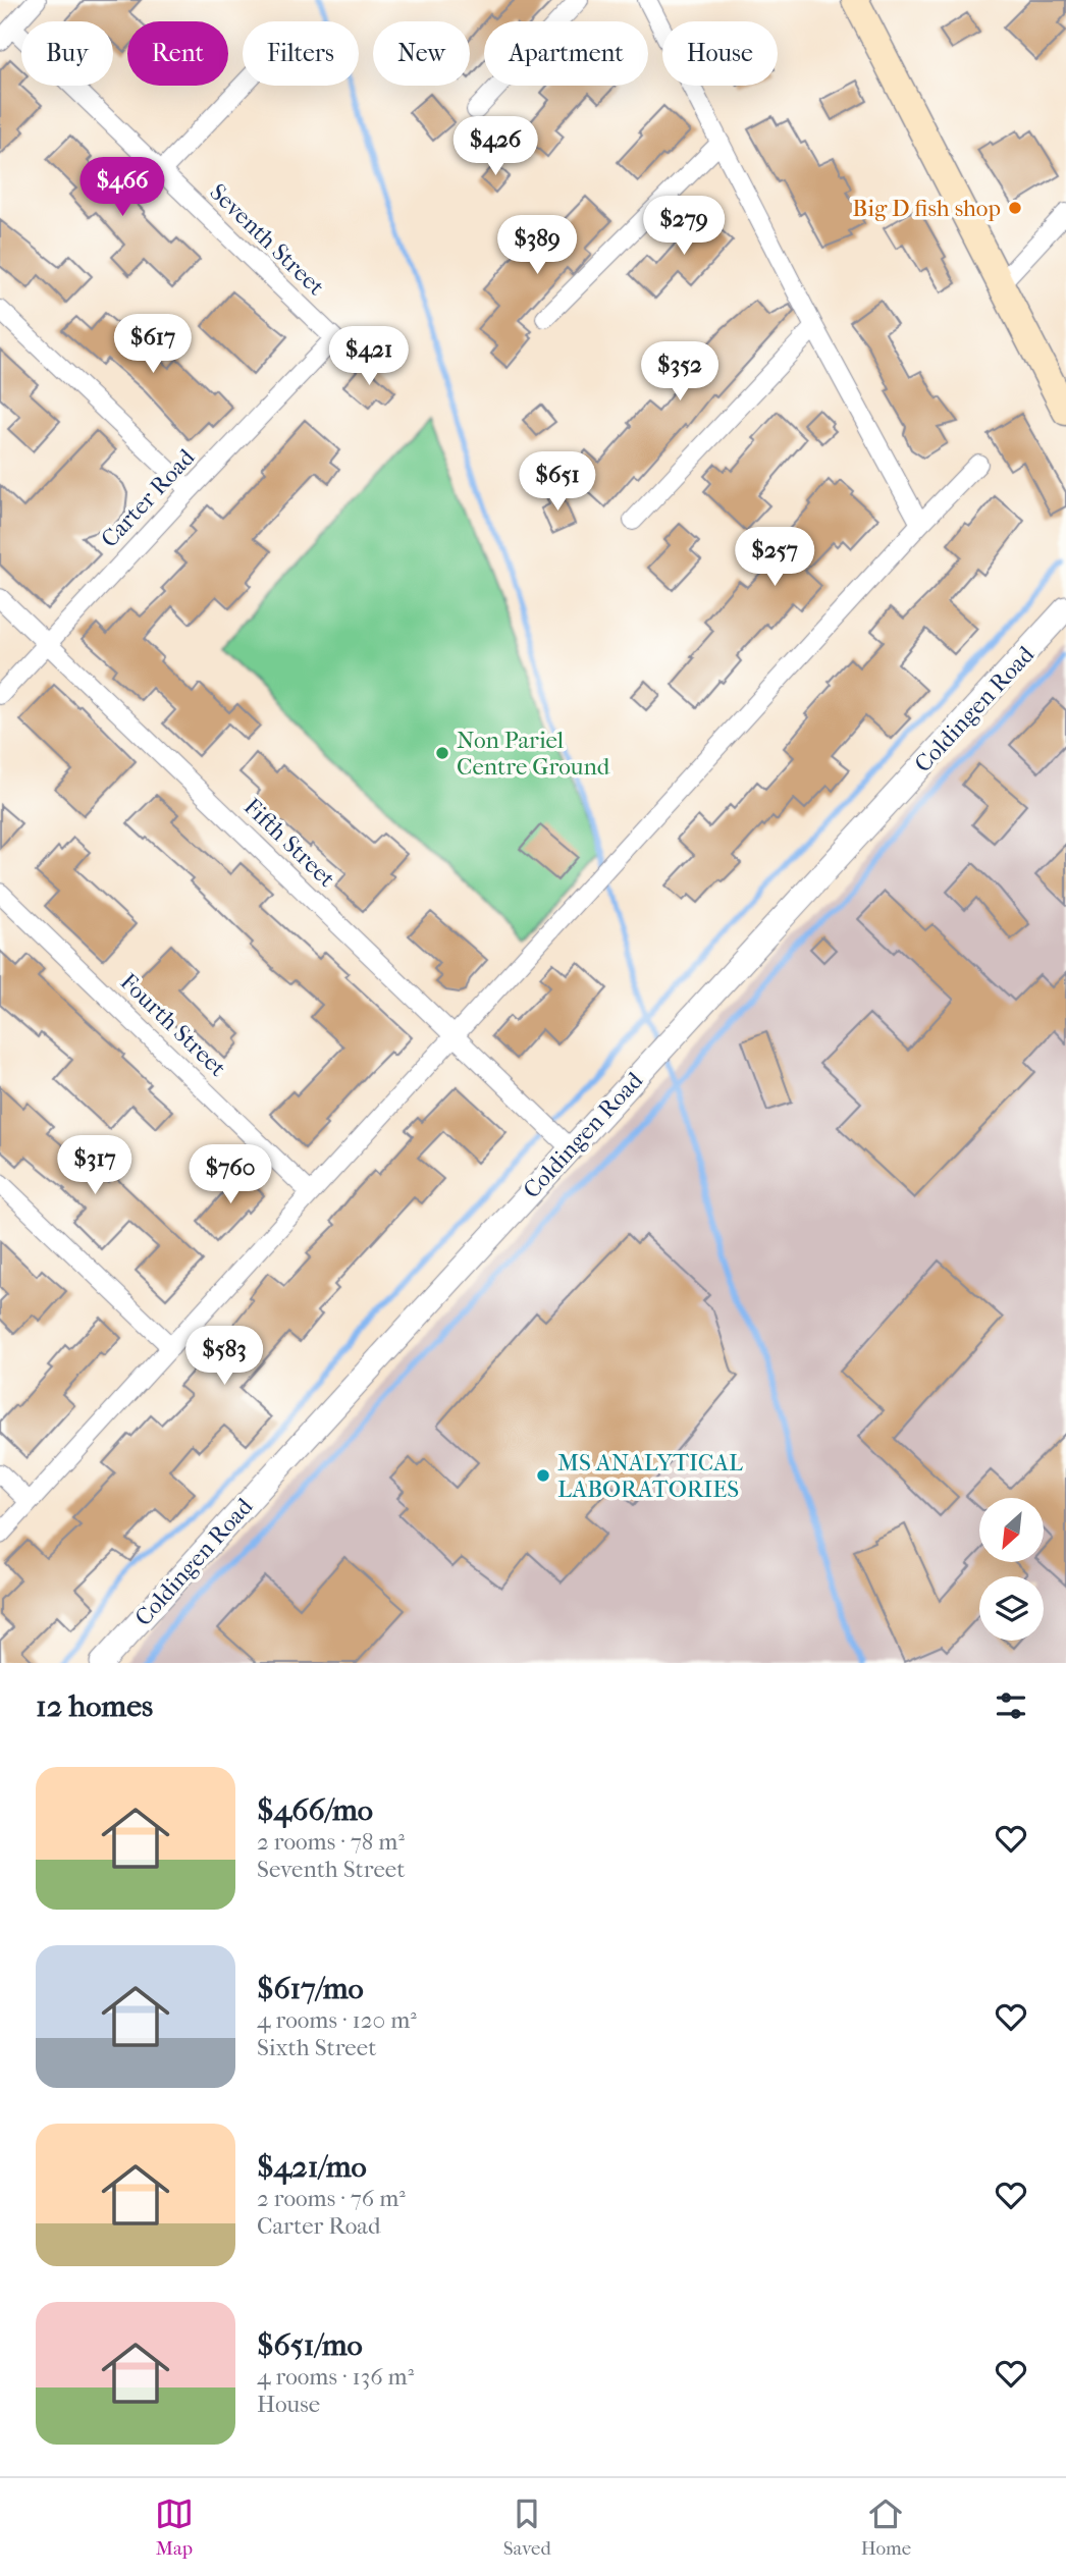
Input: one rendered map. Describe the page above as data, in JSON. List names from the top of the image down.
{
  "streets": {
    "street": [
      "Seventh Street",
      "Carter Road",
      "Coldingen Road",
      "Fifth Street",
      "Fourth Street"
    ]
  },
  "crossings": [
    ["Seventh Street", "Carter Road"],
    ["Carter Road", "Fifth Street"],
    ["Coldingen Road", "Fifth Street"]
  ],
  "places": ["Big D fish shop", "Non Pariel Centre Ground", "MS ANALYTICAL LABORATORIES"],
  "north": "bottom left",
  "page": {
    "chip": [
      "Buy",
      "Rent",
      "Filters",
      "New",
      "Apartment",
      "House"
    ],
    "price": [
      "$426",
      "$466",
      "$279",
      "$389",
      "$617",
      "$421",
      "$352",
      "$651",
      "$257",
      "$317",
      "$760",
      "$583"
    ],
    "heading": "12 homes",
    "list": [
      {
        "name": "$466/mo",
        "note": "2 rooms · 78 m² · Seventh Street"
      },
      {
        "name": "$617/mo",
        "note": "4 rooms · 120 m² · Sixth Street"
      },
      {
        "name": "$421/mo",
        "note": "2 rooms · 76 m² · Carter Road"
      },
      {
        "name": "$651/mo",
        "note": "4 rooms · 136 m² · House"
      }
    ],
    "tabs": ["Map", "Saved", "Home"]
  }
}
